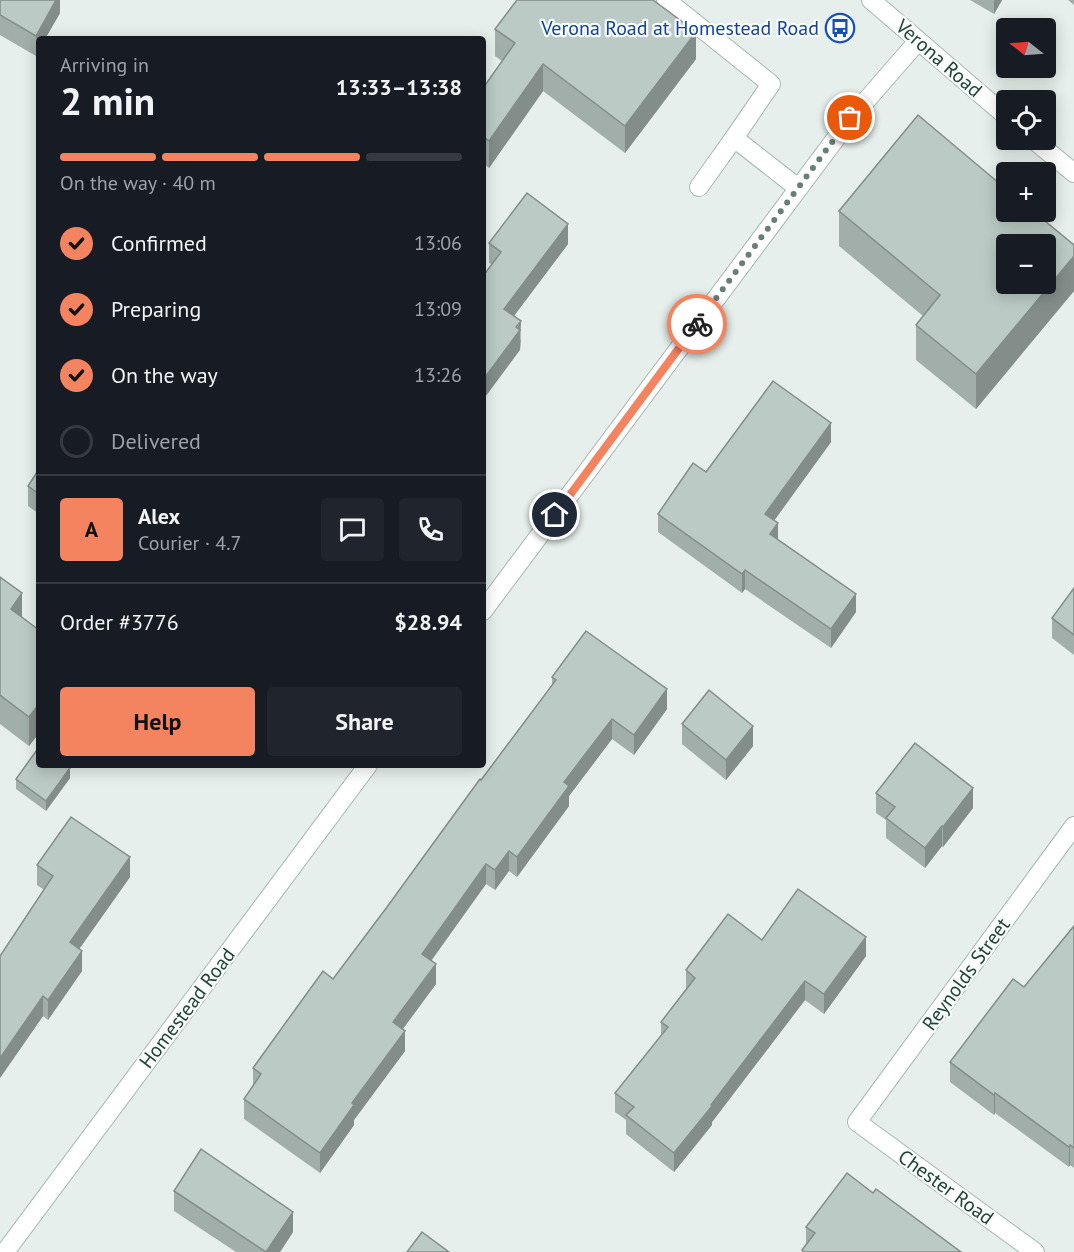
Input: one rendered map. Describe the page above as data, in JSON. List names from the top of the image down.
{
  "streets": {
    "street": [
      "Verona Road",
      "Reynolds Street",
      "Homestead Road",
      "Chester Road"
    ]
  },
  "crossings": [
    ["Reynolds Street", "Chester Road"]
  ],
  "places": {
    "bus stop": ["Verona Road at Homestead Road"]
  },
  "north": "left",
  "page": {
    "map_buttons": ["+", "−"],
    "heading": ["2 min", "Arriving in", "13:33–13:38"],
    "panel": [
      "Alex",
      "Courier · 4.7",
      "Order #3776",
      "$28.94"
    ],
    "bar": "On the way · 40 m",
    "list": [
      ["Confirmed", "13:06"],
      ["Preparing", "13:09"],
      ["On the way", "13:26"],
      "Delivered"
    ],
    "round": "A",
    "buttons": ["Help", "Share"]
  }
}
